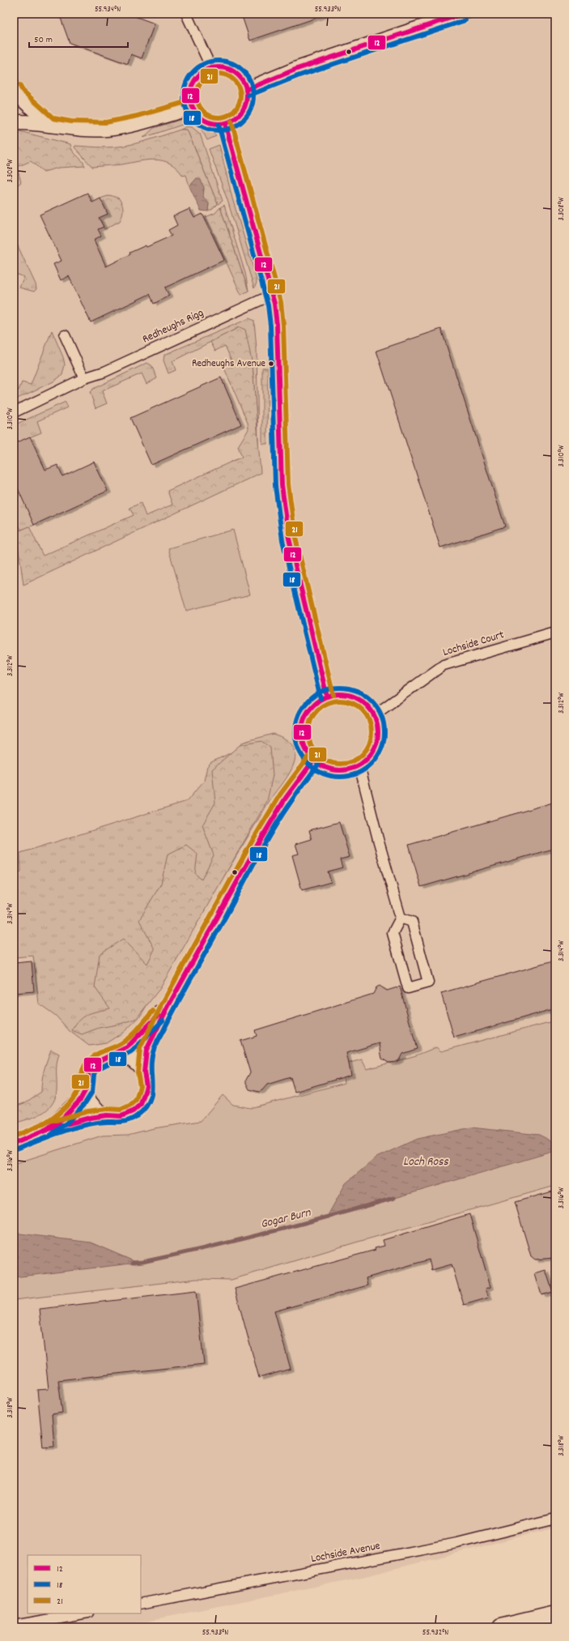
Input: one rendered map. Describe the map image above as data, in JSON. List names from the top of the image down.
{
  "streets": {
    "street": ["Redheughs Rigg", "Lochside Court", "Lochside Avenue"]
  },
  "water": ["Loch Ross", "Gogar Burn"],
  "places": ["Redheughs Avenue"],
  "lines": ["transit line 12", "transit line 18", "transit line 21"],
  "legend": ["12", "18", "21"],
  "scale_bar": "50 m",
  "coordinates": [
    "55.934°N",
    "55.933°N",
    "3.308°W",
    "3.310°W",
    "3.312°W",
    "3.314°W",
    "3.316°W",
    "3.318°W",
    "55.932°N"
  ]
}
